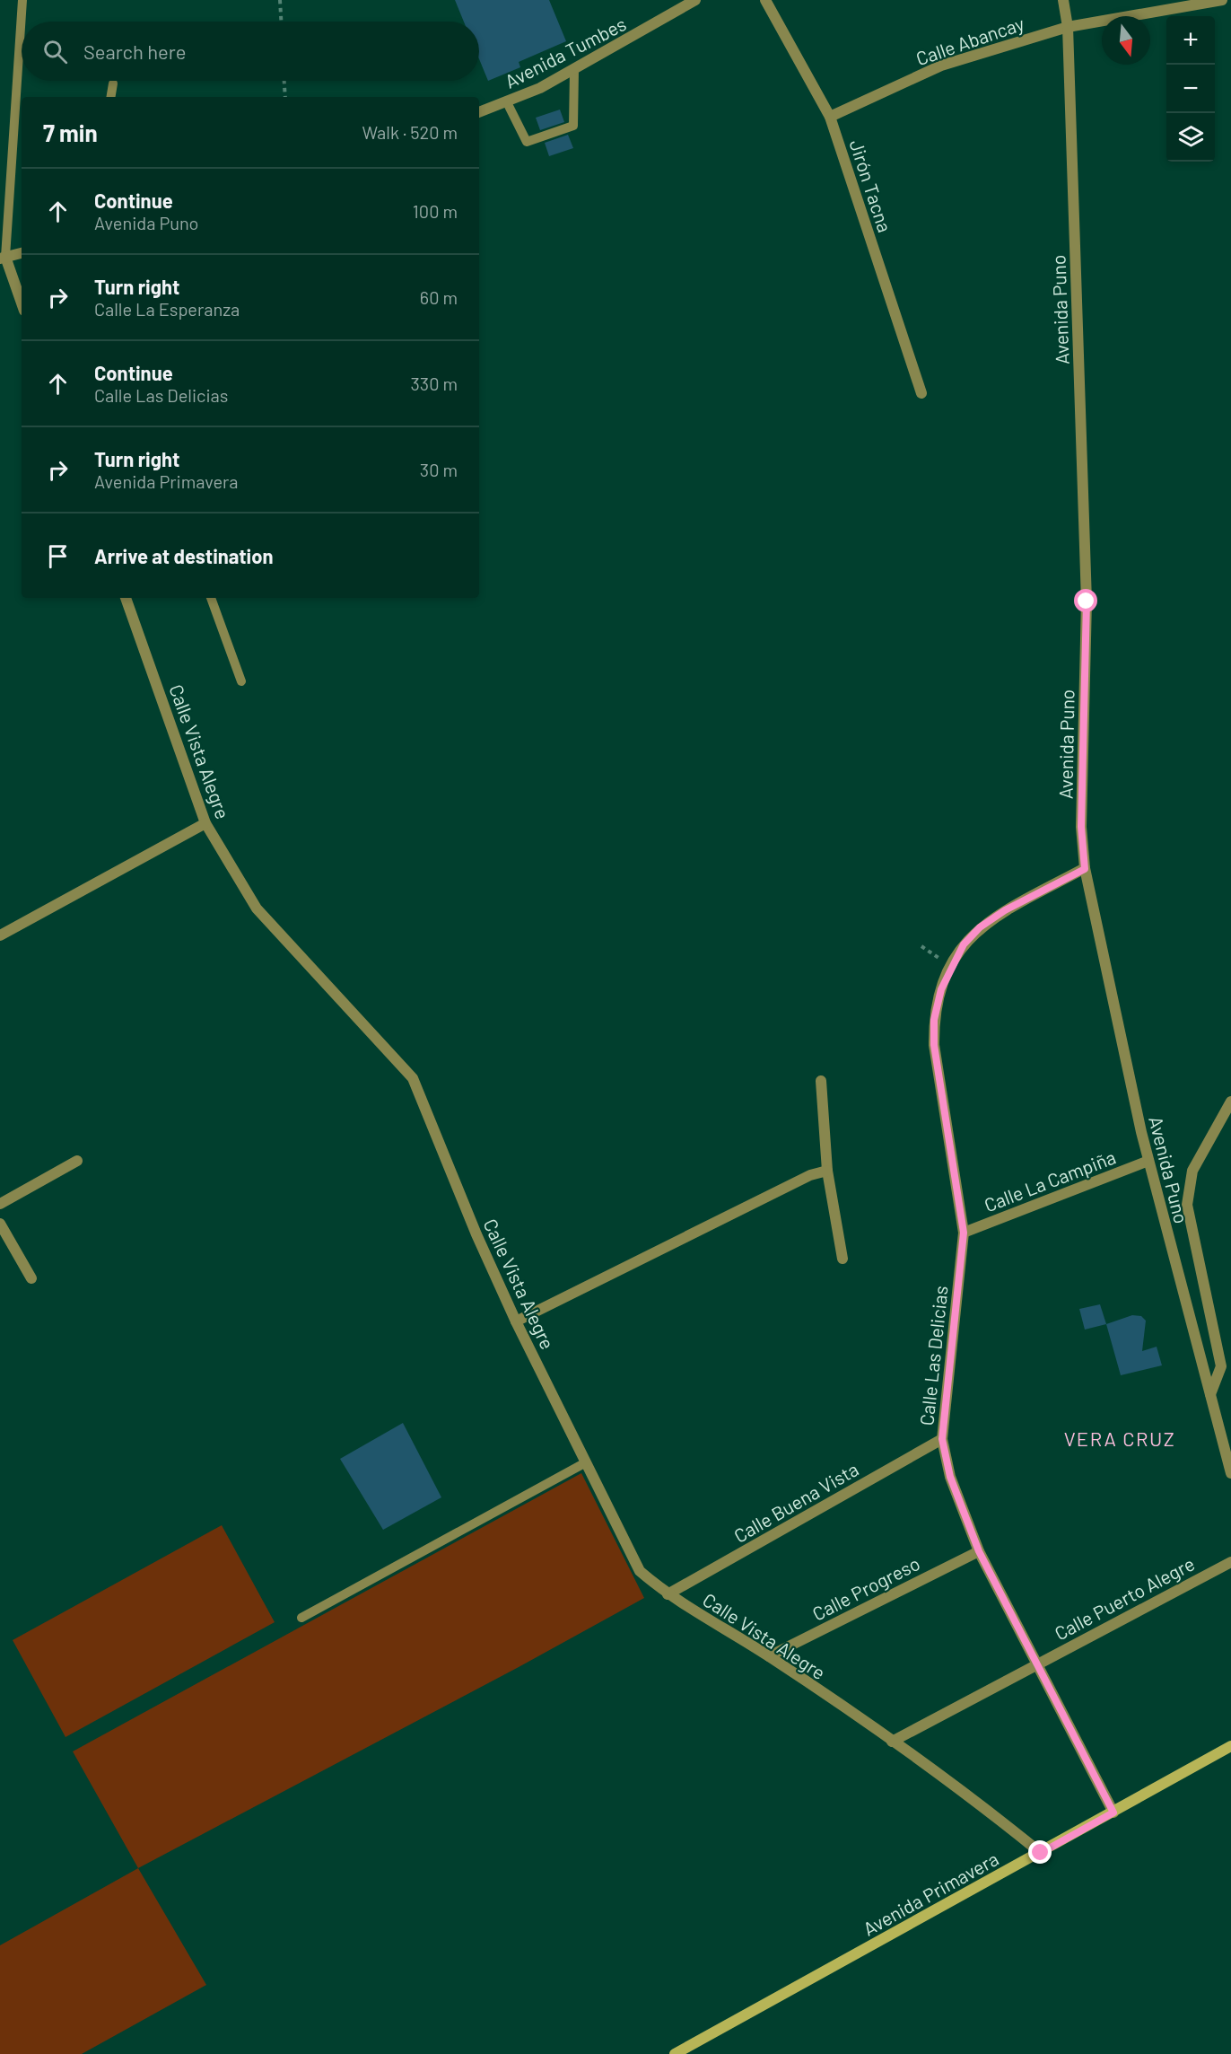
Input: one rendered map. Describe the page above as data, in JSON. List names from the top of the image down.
{
  "streets": {
    "main road": ["Avenida Primavera"],
    "street": [
      "Calle Abancay",
      "Avenida Tumbes",
      "Jirón Tacna",
      "Avenida Puno",
      "Calle Vista Alegre",
      "Calle La Campiña",
      "Calle Las Delicias",
      "Calle Buena Vista",
      "Calle Progreso",
      "Calle Puerto Alegre"
    ]
  },
  "crossings": [
    ["Calle Abancay", "Jirón Tacna"],
    ["Calle Abancay", "Avenida Puno"],
    ["Avenida Puno", "Calle La Campiña"],
    ["Avenida Puno", "Calle Las Delicias"],
    ["Calle Vista Alegre", "Calle Buena Vista"],
    ["Calle Vista Alegre", "Calle Progreso"],
    ["Calle Vista Alegre", "Calle Puerto Alegre"],
    ["Calle Vista Alegre", "Avenida Primavera"],
    ["Calle La Campiña", "Calle Las Delicias"],
    ["Calle Las Delicias", "Calle Buena Vista"],
    ["Calle Las Delicias", "Calle Progreso"],
    ["Calle Las Delicias", "Calle Puerto Alegre"],
    ["Calle Las Delicias", "Avenida Primavera"]
  ],
  "districts": ["VERA CRUZ"],
  "north": "bottom",
  "page": {
    "map_buttons": ["+", "−"],
    "search": "Search here",
    "heading": ["7 min", "Walk · 520 m"],
    "list": [
      ["Continue", "Avenida Puno", "100 m"],
      ["Turn right", "Calle La Esperanza", "60 m"],
      ["Continue", "Calle Las Delicias", "330 m"],
      ["Turn right", "Avenida Primavera", "30 m"],
      "Arrive at destination"
    ]
  }
}
